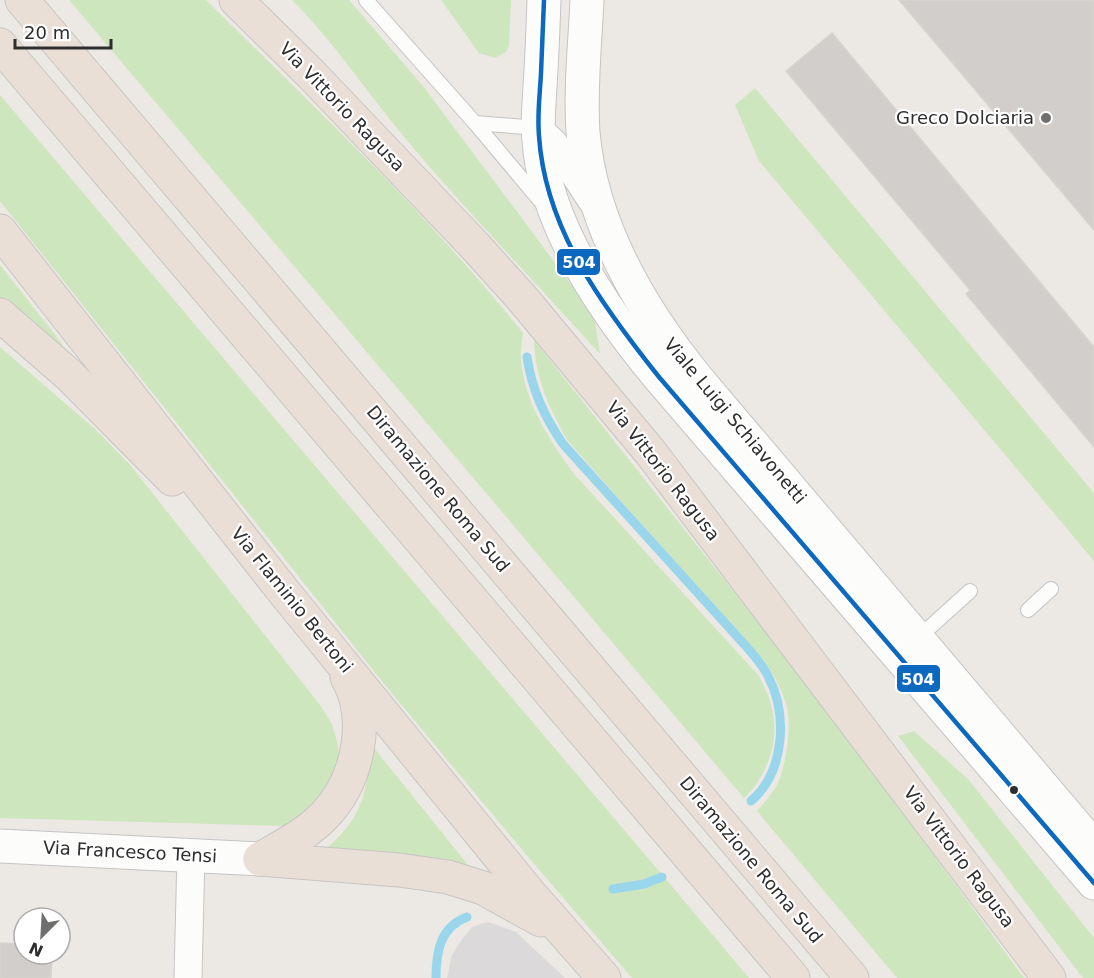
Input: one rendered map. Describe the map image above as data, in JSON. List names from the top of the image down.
{
  "streets": {
    "highway": ["Via Vittorio Ragusa", "Diramazione Roma Sud", "Via Flaminio Bertoni"],
    "street": ["Viale Luigi Schiavonetti", "Via Francesco Tensi"]
  },
  "places": ["Greco Dolciaria"],
  "lines": ["transit line 504"],
  "scale_bar": "20 m",
  "north": "bottom left"
}
